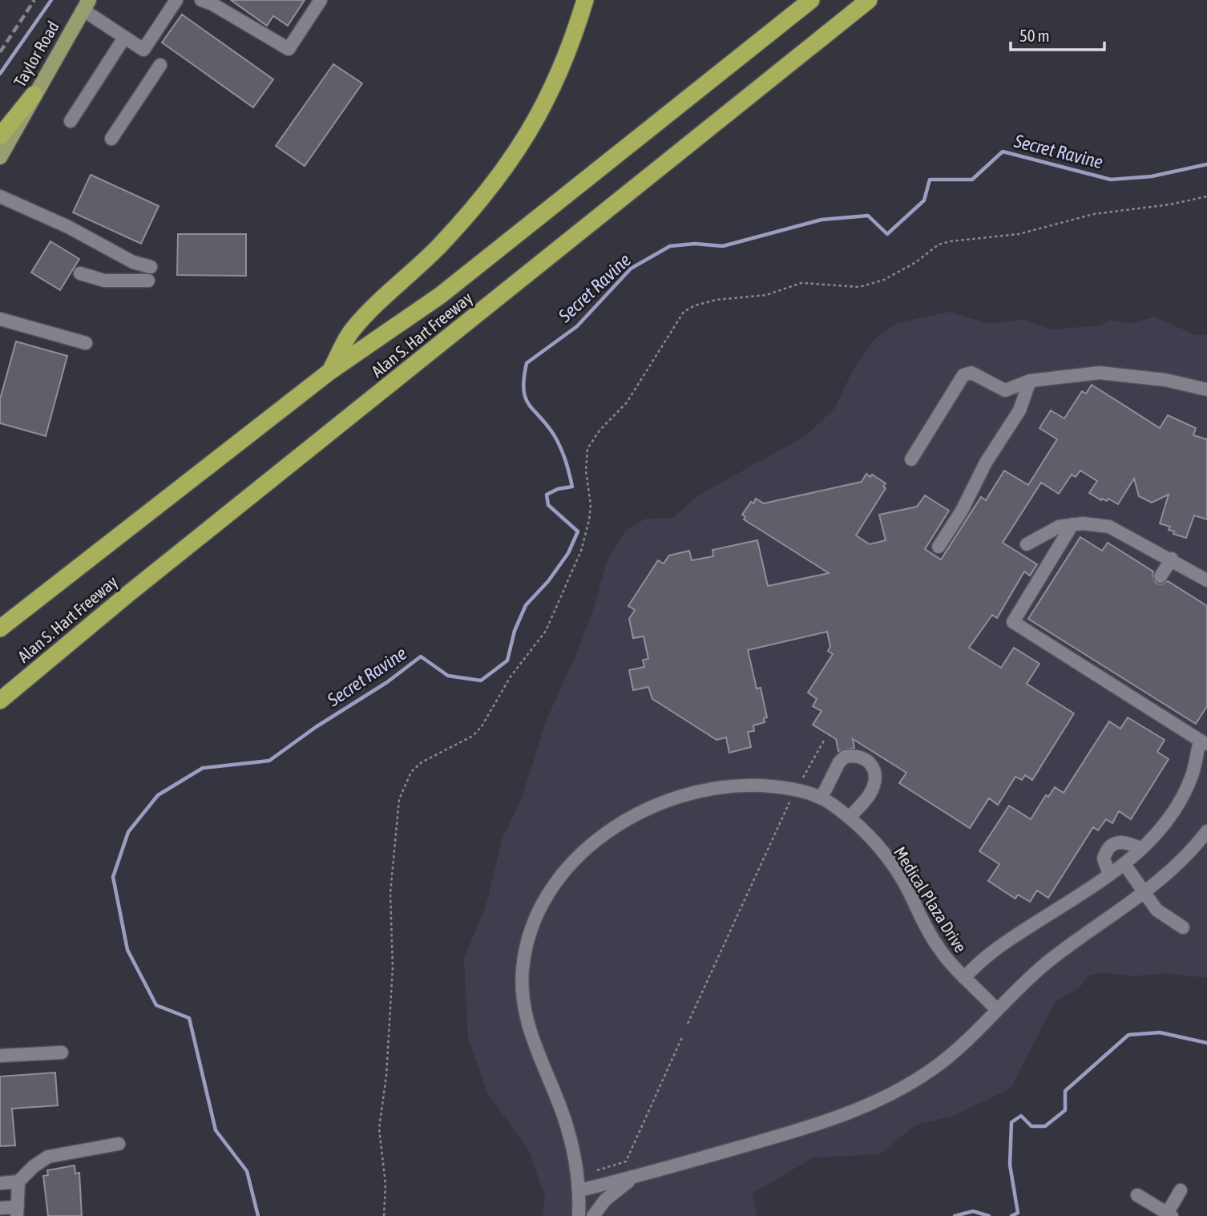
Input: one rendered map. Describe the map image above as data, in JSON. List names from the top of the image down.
{
  "streets": {
    "highway": ["Alan S. Hart Freeway"],
    "main road": ["Taylor Road"],
    "street": ["Medical Plaza Drive"]
  },
  "water": ["Secret Ravine"],
  "scale_bar": "50 m"
}
